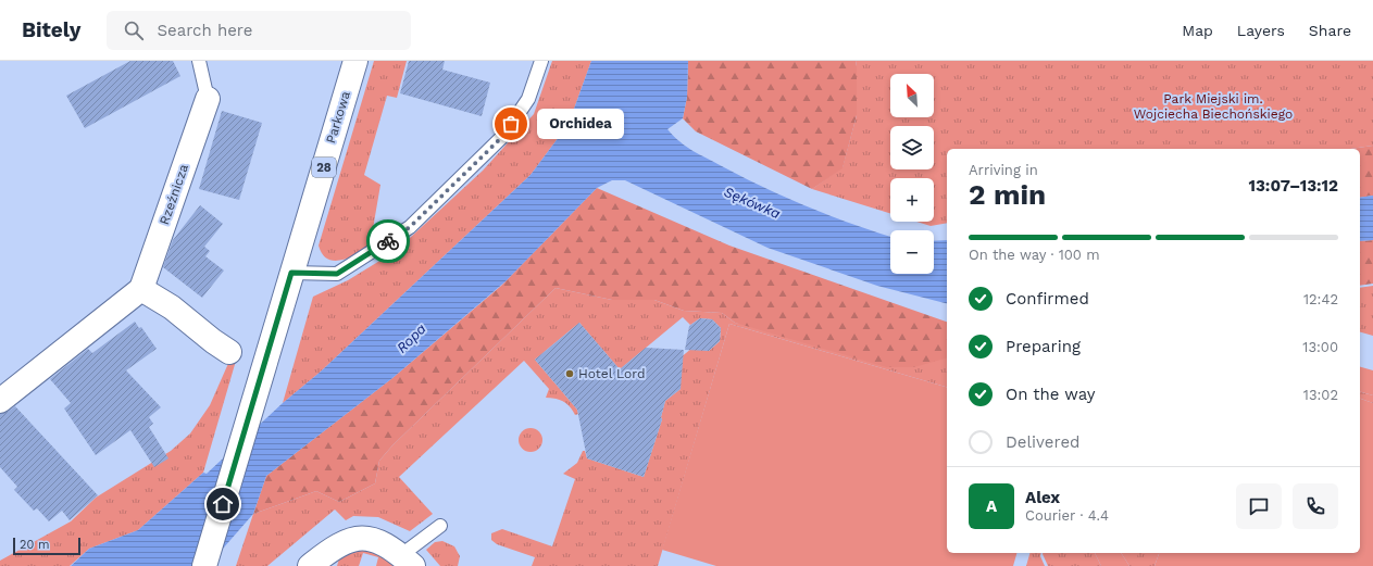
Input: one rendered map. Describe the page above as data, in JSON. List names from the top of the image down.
{
  "streets": {
    "street": ["Parkowa", "28", "Rzeźnicza"]
  },
  "water": ["Sękówka", "Ropa"],
  "parks": ["Park Miejski im. Wojciecha Biechońskiego"],
  "places": ["Orchidea", "Hotel Lord"],
  "scale_bar": "20 m",
  "north": "top left",
  "page": {
    "header": "Bitely",
    "search": "Search here",
    "nav": ["Map", "Layers", "Share"],
    "map_buttons": ["+", "−"],
    "bubble": "Orchidea",
    "heading": ["2 min", "Arriving in", "13:07–13:12"],
    "panel": ["Alex", "Courier · 4.4"],
    "bar": "On the way · 100 m",
    "list": [
      ["Confirmed", "12:42"],
      ["Preparing", "13:00"],
      ["On the way", "13:02"],
      "Delivered"
    ],
    "round": "A",
    "scale": "20 m"
  }
}
